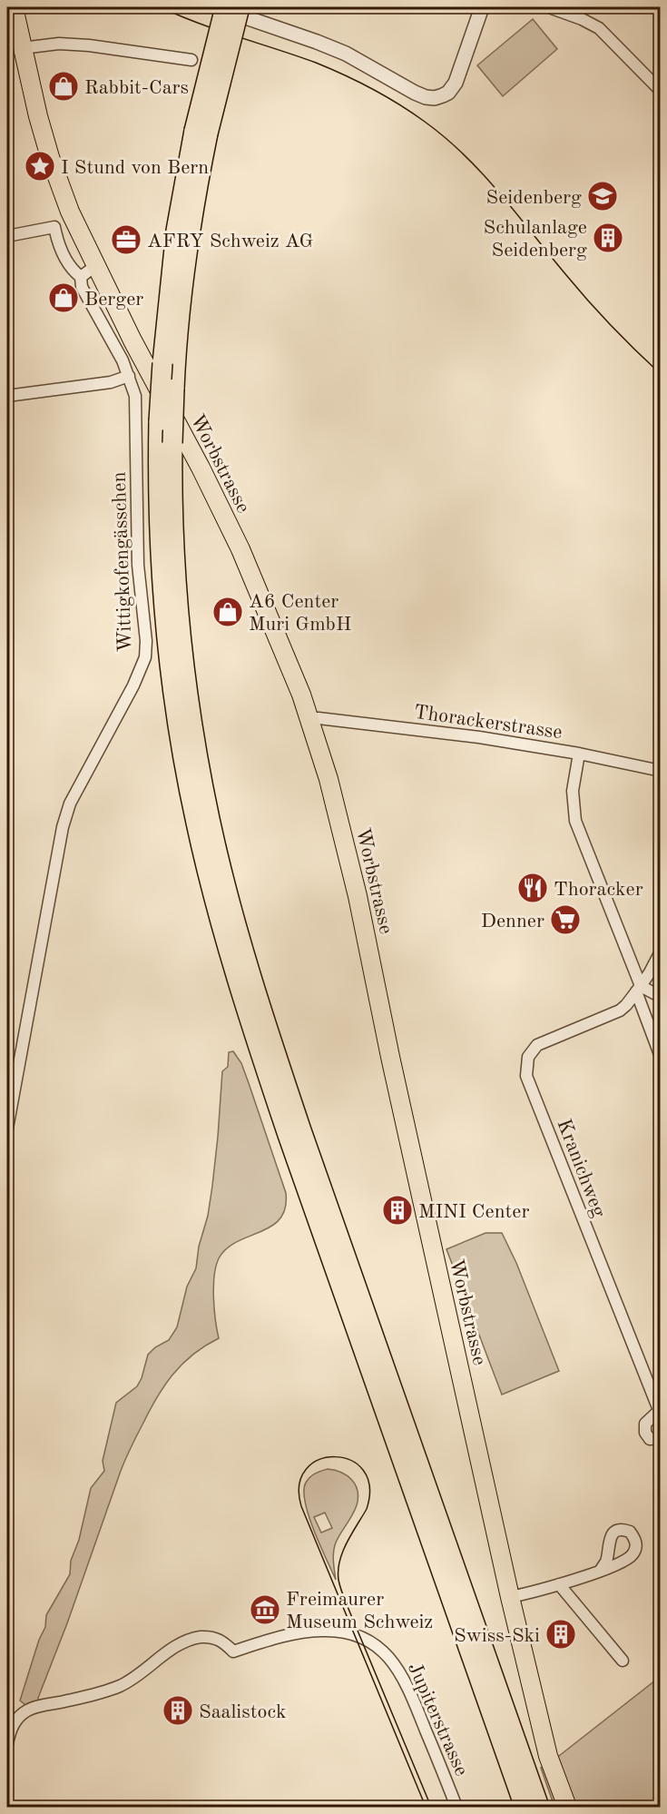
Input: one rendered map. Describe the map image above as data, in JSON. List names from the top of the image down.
{
  "streets": {
    "main road": ["Worbstrasse"],
    "street": [
      "Wittigkofengässchen",
      "Thorackerstrasse",
      "Kranichweg",
      "Jupiterstrasse"
    ]
  },
  "crossings": [
    ["Worbstrasse", "Thorackerstrasse"]
  ],
  "places": {
    "shop": ["Rabbit-Cars", "Berger", "A6 Center Muri GmbH"],
    "place": ["I Stund von Bern"],
    "school or university": ["Seidenberg"],
    "building": [
      "Schulanlage Seidenberg",
      "MINI Center",
      "Swiss-Ski",
      "Saalistock"
    ],
    "office": ["AFRY Schweiz AG"],
    "restaurant": ["Thoracker"],
    "supermarket": ["Denner"],
    "museum": ["Freimaurer Museum Schweiz"]
  }
}
